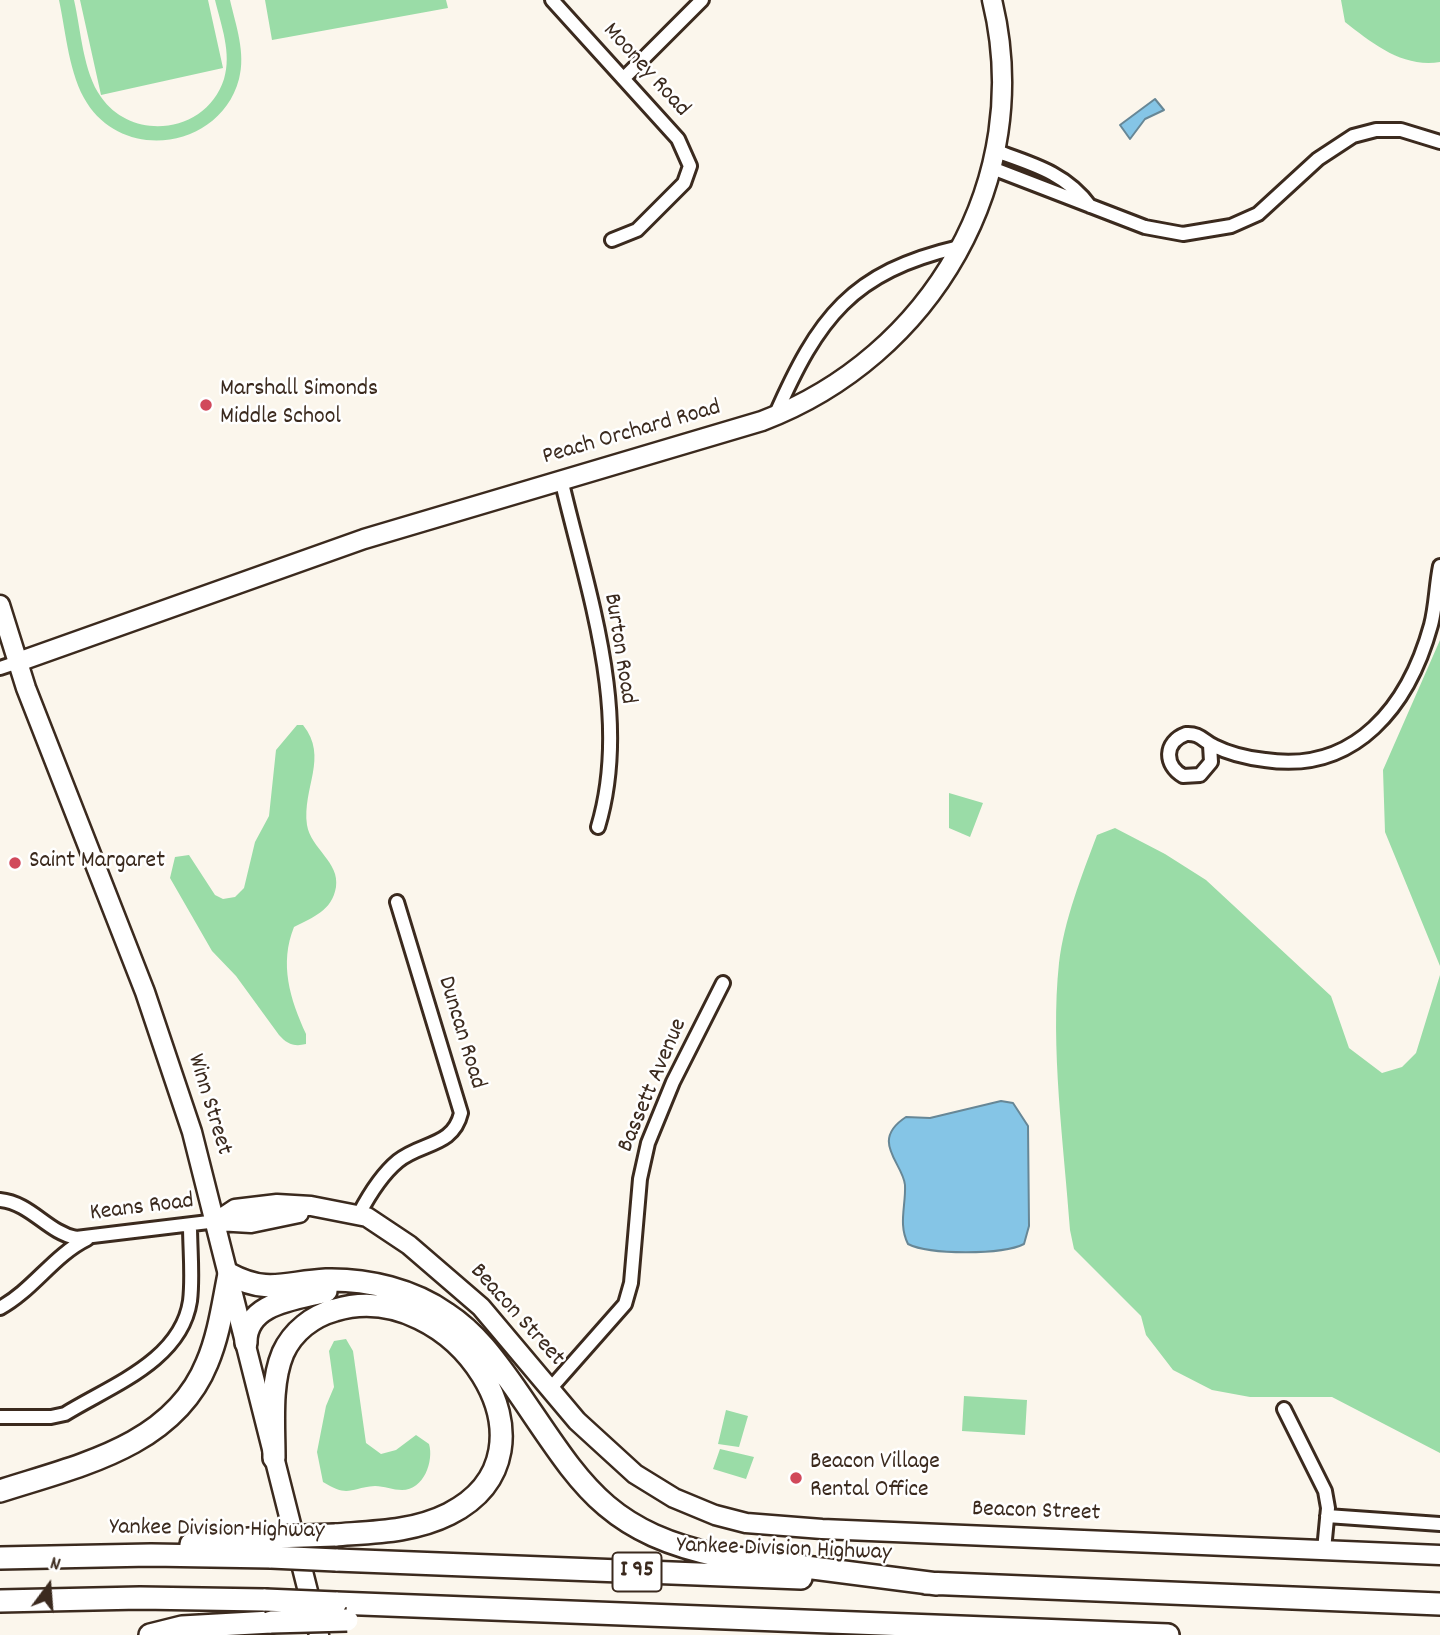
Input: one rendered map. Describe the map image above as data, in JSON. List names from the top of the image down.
{
  "streets": {
    "highway": ["Yankee Division Highway", "I 95"],
    "street": [
      "Mooney Road",
      "Peach Orchard Road",
      "Burton Road",
      "Duncan Road",
      "Bassett Avenue",
      "Winn Street",
      "Keans Road",
      "Beacon Street"
    ]
  },
  "crossings": [
    ["Peach Orchard Road", "Burton Road"],
    ["Peach Orchard Road", "Winn Street"],
    ["Duncan Road", "Beacon Street"],
    ["Bassett Avenue", "Beacon Street"],
    ["Winn Street", "Keans Road"],
    ["Winn Street", "Beacon Street"],
    ["Keans Road", "Beacon Street"]
  ],
  "places": ["Marshall Simonds Middle School", "Saint Margaret", "Beacon Village Rental Office"],
  "north": "top"
}
